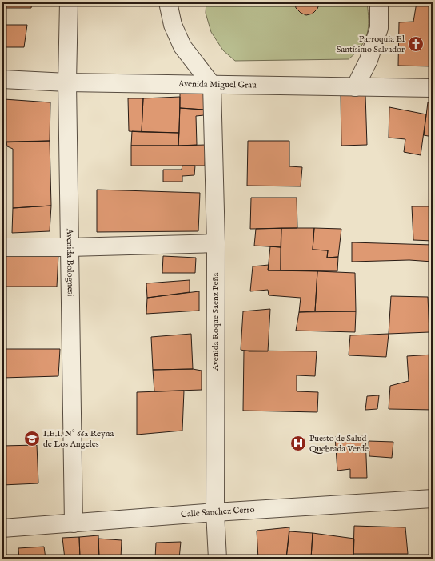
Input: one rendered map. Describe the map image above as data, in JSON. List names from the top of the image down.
{
  "streets": {
    "street": [
      "Avenida Miguel Grau",
      "Avenida Bolognesi",
      "Avenida Roque Saenz Peña",
      "Calle Sanchez Cerro"
    ]
  },
  "crossings": [
    ["Avenida Miguel Grau", "Avenida Bolognesi"],
    ["Avenida Miguel Grau", "Avenida Roque Saenz Peña"],
    ["Avenida Bolognesi", "Calle Sanchez Cerro"],
    ["Avenida Roque Saenz Peña", "Calle Sanchez Cerro"]
  ],
  "places": {
    "church": ["Parroquia El Santísimo Salvador"],
    "school or university": ["I.E.I. N° 662 Reyna de Los Angeles"],
    "hospital": ["Puesto de Salud Quebrada Verde"]
  }
}
